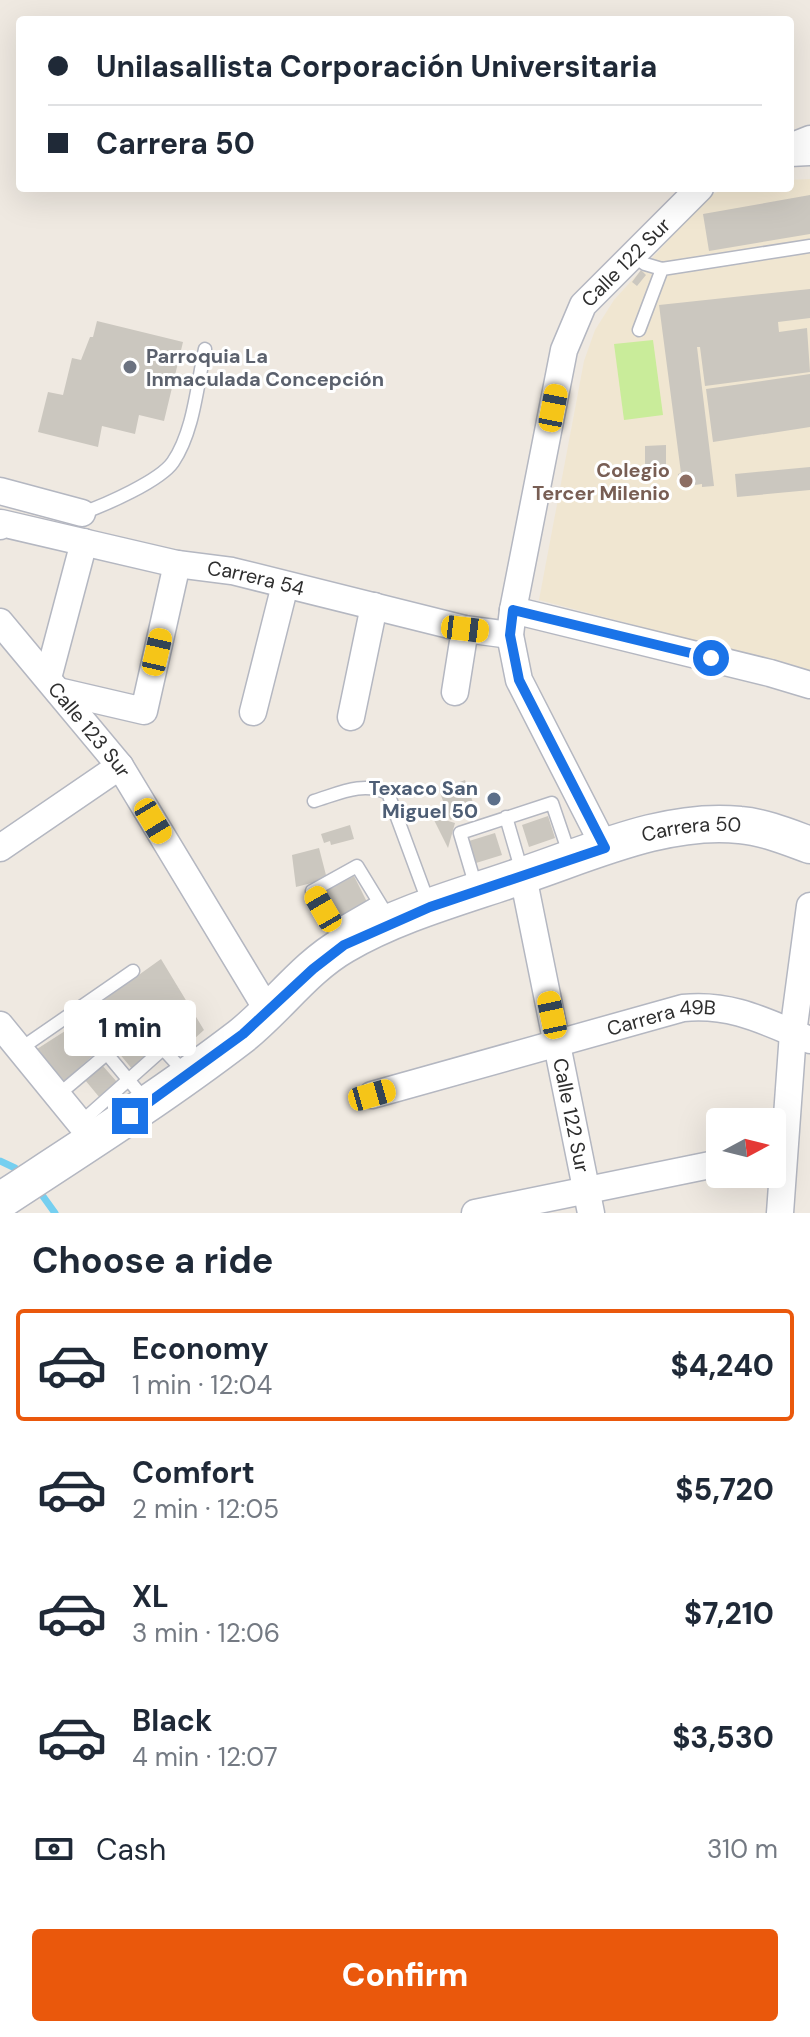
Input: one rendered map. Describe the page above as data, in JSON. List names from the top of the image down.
{
  "streets": {
    "main road": ["Carrera 50"],
    "street": [
      "Calle 122 Sur",
      "Carrera 54",
      "Calle 123 Sur",
      "Carrera 49B"
    ]
  },
  "crossings": [
    ["Calle 122 Sur", "Carrera 54"],
    ["Calle 122 Sur", "Carrera 50"],
    ["Calle 122 Sur", "Carrera 49B"],
    ["Calle 123 Sur", "Carrera 50"]
  ],
  "places": ["Parroquia La Inmaculada Concepción", "Colegio Tercer Milenio", "Texaco San Miguel 50"],
  "north": "right",
  "page": {
    "banner": ["Unilasallista Corporación Universitaria", "Carrera 50"],
    "bubble": "1 min",
    "heading": "Choose a ride",
    "list": [
      {
        "name": "Economy",
        "note": "1 min · 12:04",
        "value": "$4,240"
      },
      {
        "name": "Comfort",
        "note": "2 min · 12:05",
        "value": "$5,720"
      },
      {
        "name": "XL",
        "note": "3 min · 12:06",
        "value": "$7,210"
      },
      {
        "name": "Black",
        "note": "4 min · 12:07",
        "value": "$3,530"
      }
    ],
    "pay": ["Cash", "310 m"],
    "buttons": "Confirm"
  }
}
